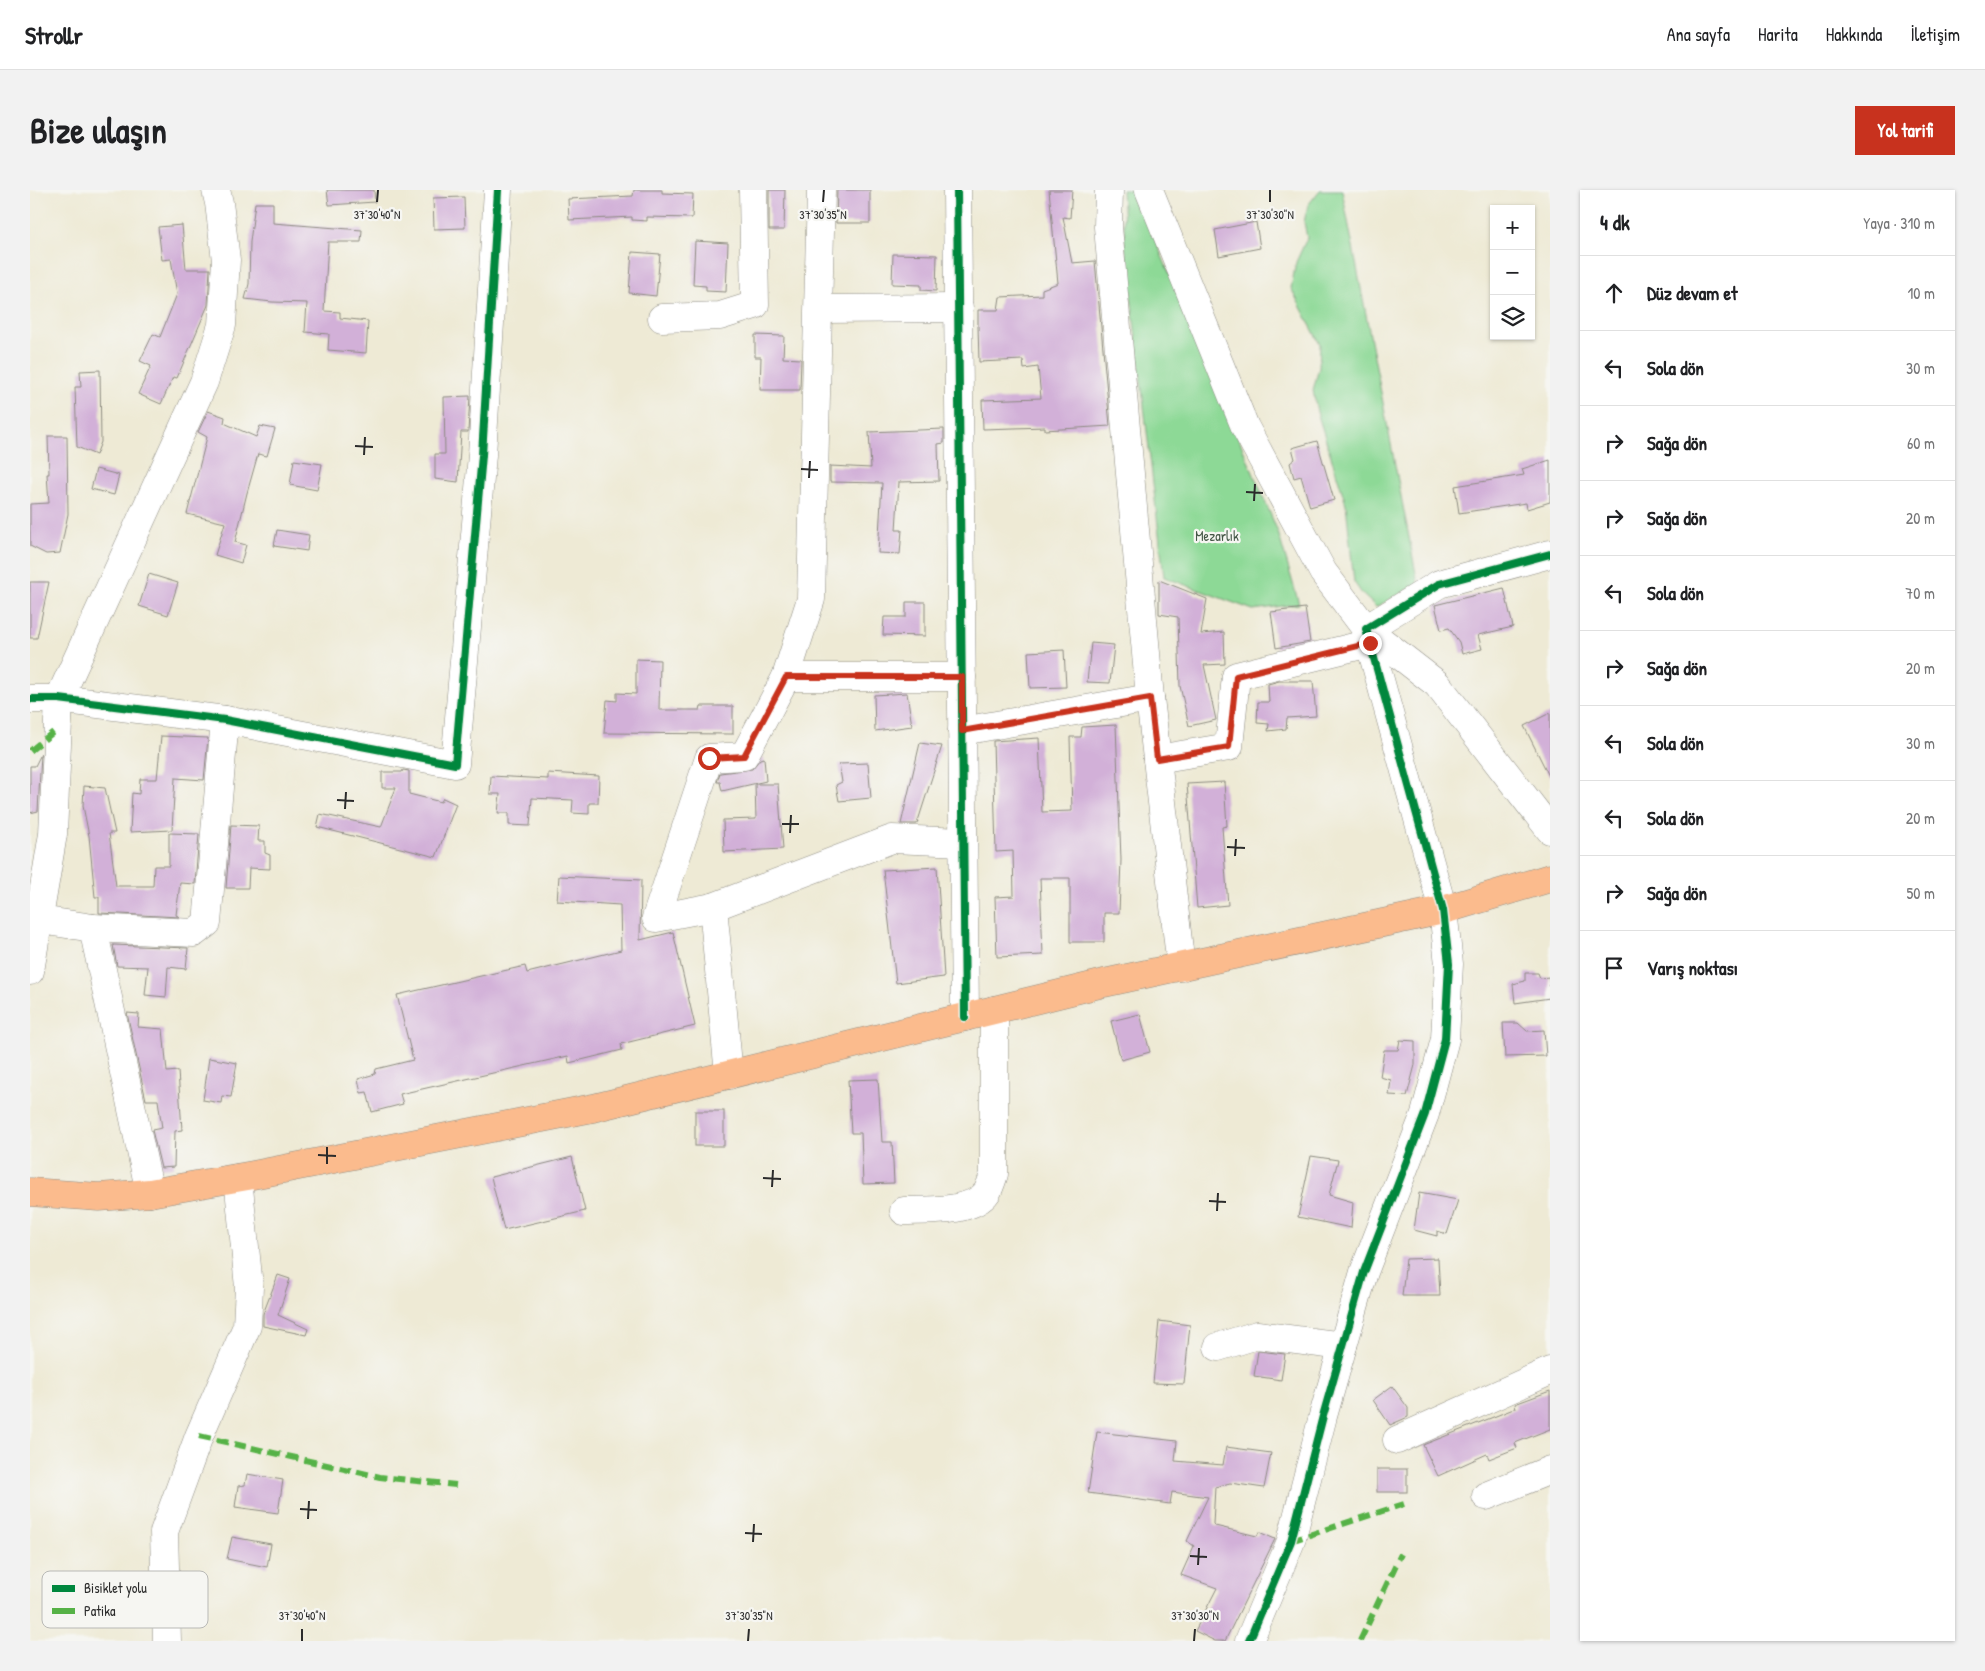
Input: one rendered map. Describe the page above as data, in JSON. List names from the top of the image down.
{
  "parks": ["Mezarlık"],
  "legend": ["Bisiklet yolu", "Patika"],
  "page": {
    "header": "Strollr",
    "nav": [
      "Ana sayfa",
      "Harita",
      "Hakkında",
      "İletişim"
    ],
    "buttons": "Yol tarifi",
    "title": "Bize ulaşın",
    "heading": ["4 dk", "Yaya · 310 m"],
    "map_buttons": ["+", "−"],
    "list": [
      ["Düz devam et", "10 m"],
      ["Sola dön", "30 m"],
      ["Sağa dön", "60 m"],
      ["Sağa dön", "20 m"],
      ["Sola dön", "70 m"],
      ["Sağa dön", "20 m"],
      ["Sola dön", "30 m"],
      ["Sola dön", "20 m"],
      ["Sağa dön", "50 m"],
      "Varış noktası"
    ]
  },
  "coordinates": ["37°30'40\"N", "37°30'35\"N", "37°30'30\"N"]
}
